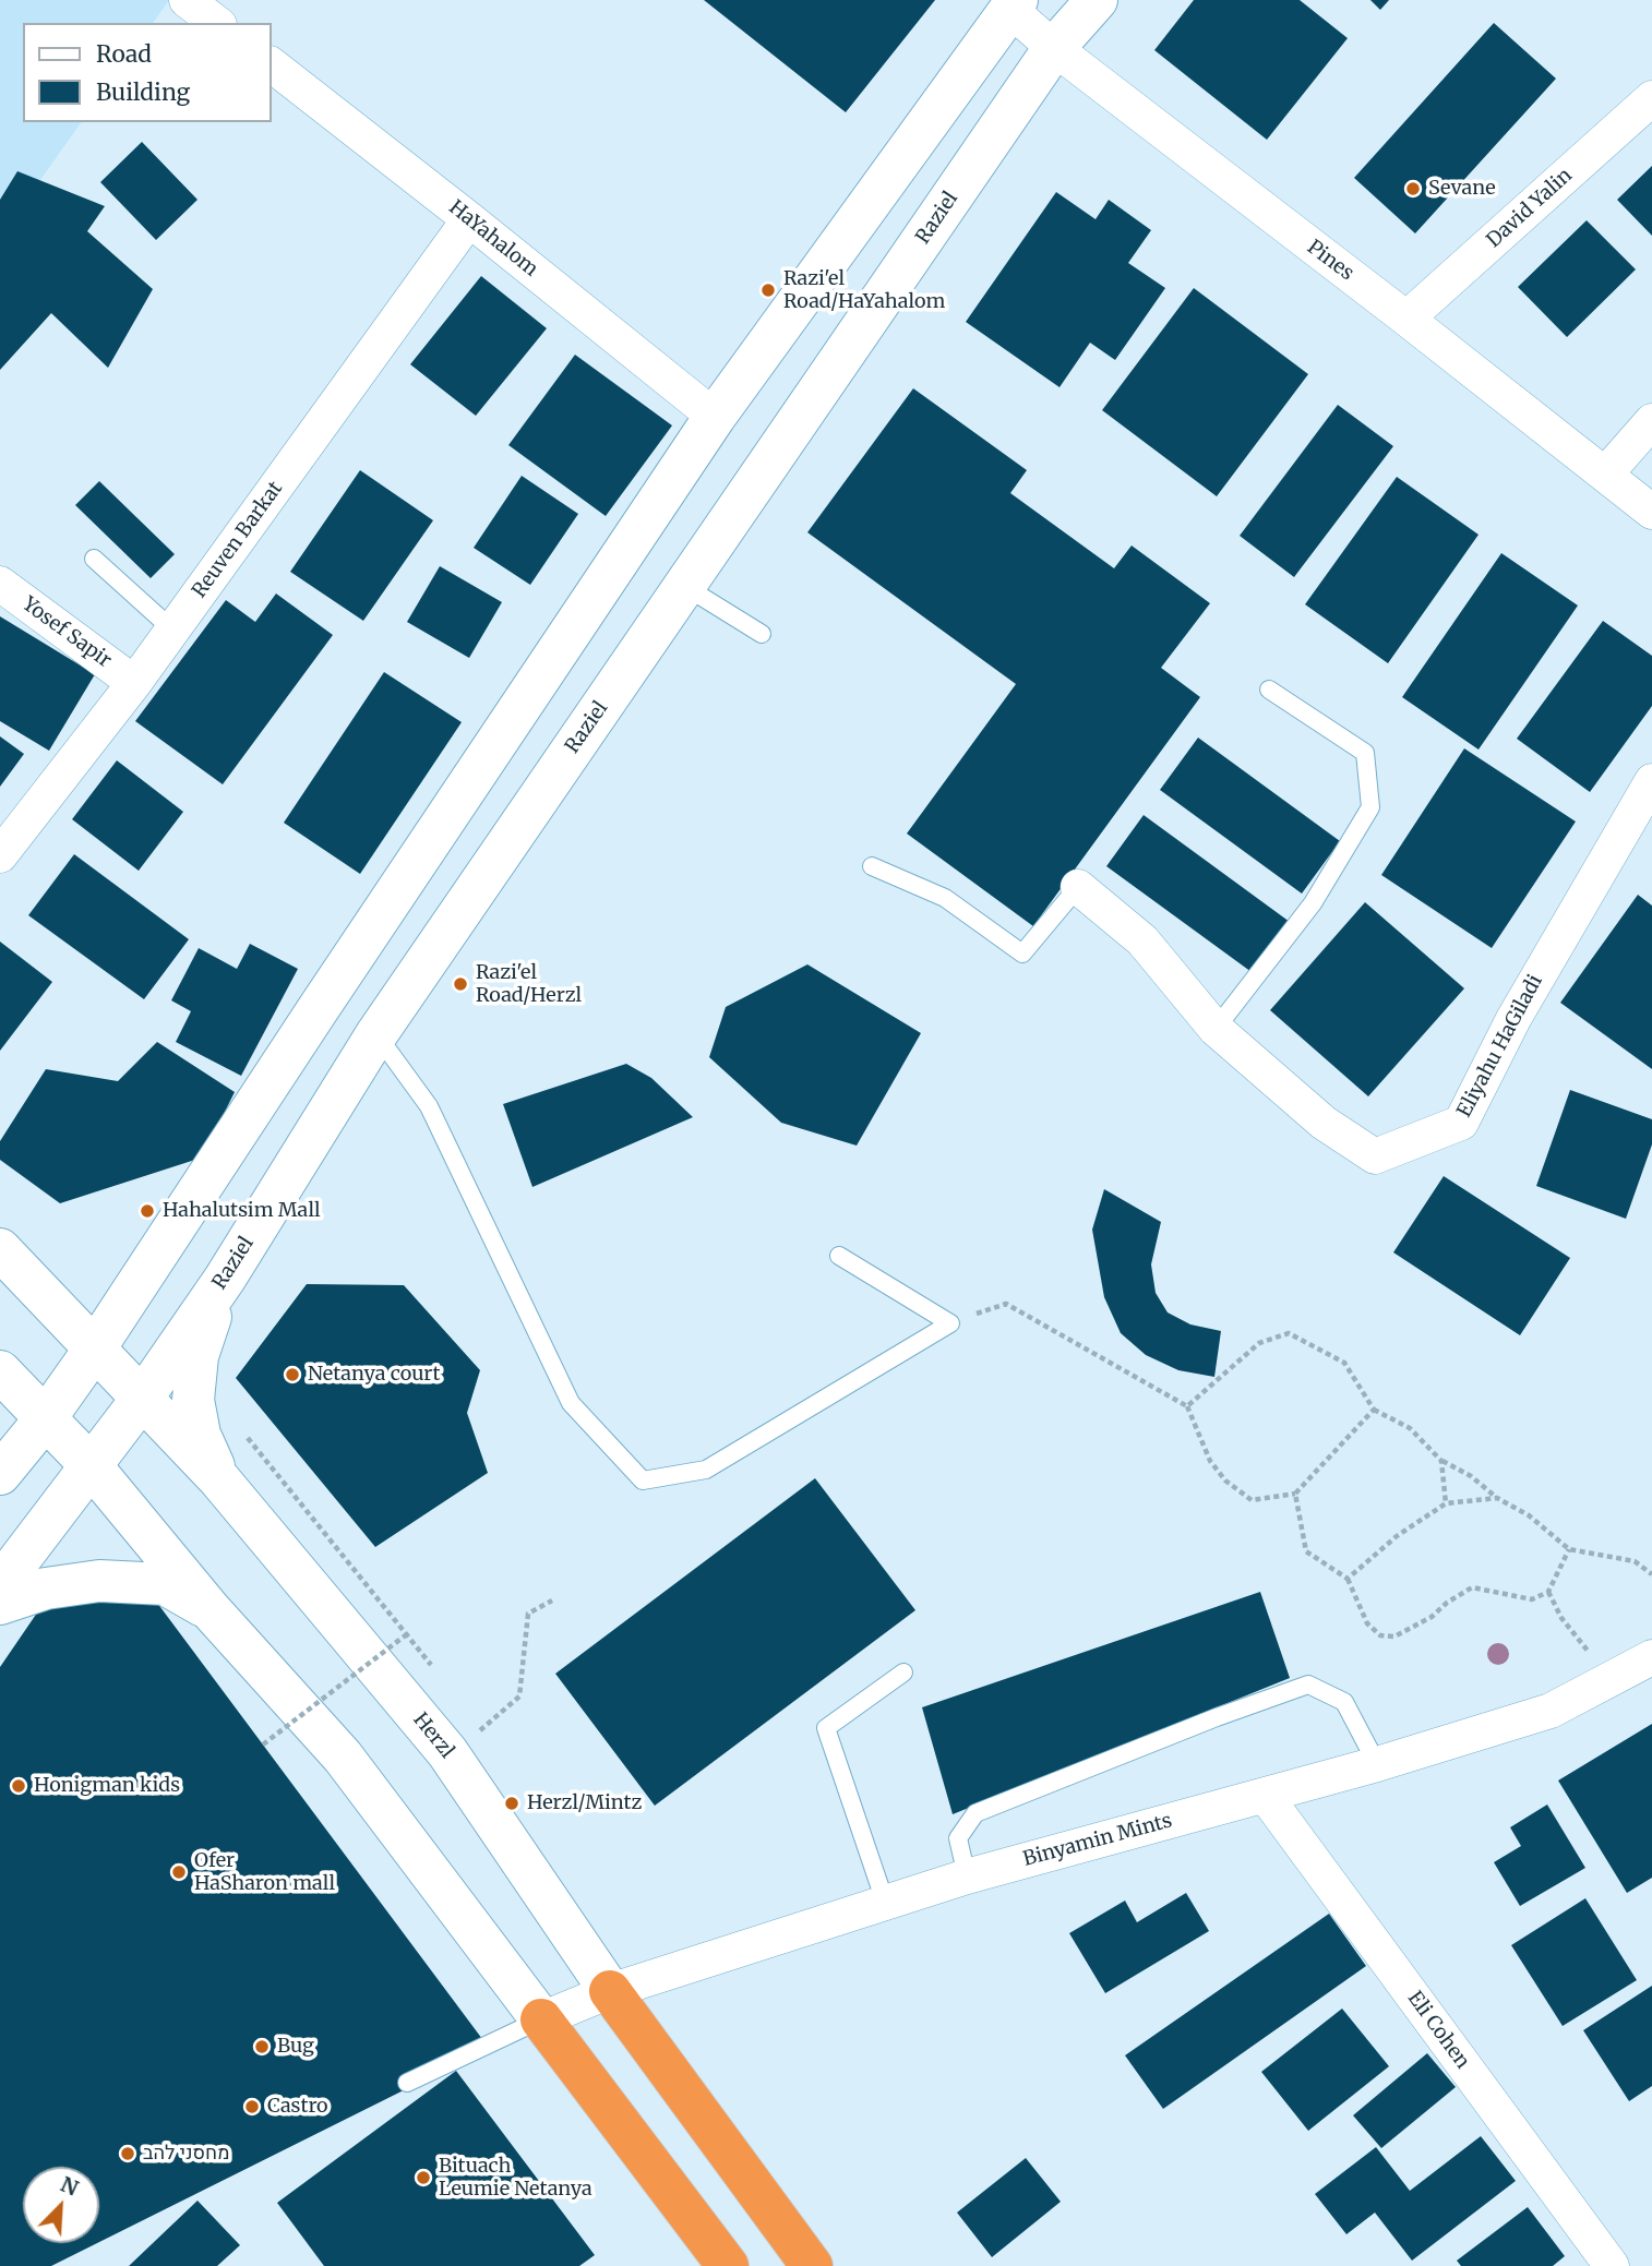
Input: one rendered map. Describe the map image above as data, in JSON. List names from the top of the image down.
{
  "streets": {
    "highway": ["Herzl"],
    "main road": ["Raziel"],
    "street": [
      "David Yalin",
      "HaYahalom",
      "Pines",
      "Reuven Barkat",
      "Yosef Sapir",
      "Eliyahu HaGiladi",
      "Binyamin Mints",
      "Eli Cohen"
    ]
  },
  "crossings": [
    ["David Yalin", "Pines"],
    ["Raziel", "Pines"],
    ["Raziel", "Herzl"],
    ["HaYahalom", "Reuven Barkat"],
    ["Reuven Barkat", "Yosef Sapir"],
    ["Herzl", "Binyamin Mints"],
    ["Binyamin Mints", "Eli Cohen"]
  ],
  "places": [
    "Sevane",
    "Razi'el Road/HaYahalom",
    "Razi'el Road/Herzl",
    "Hahalutsim Mall",
    "Netanya court",
    "Honigman kids",
    "Herzl/Mintz",
    "Ofer HaSharon mall",
    "Bug",
    "Castro",
    "מחסני להב",
    "Bituach Leumie Netanya"
  ],
  "legend": ["Road", "Building"],
  "north": "top right"
}
